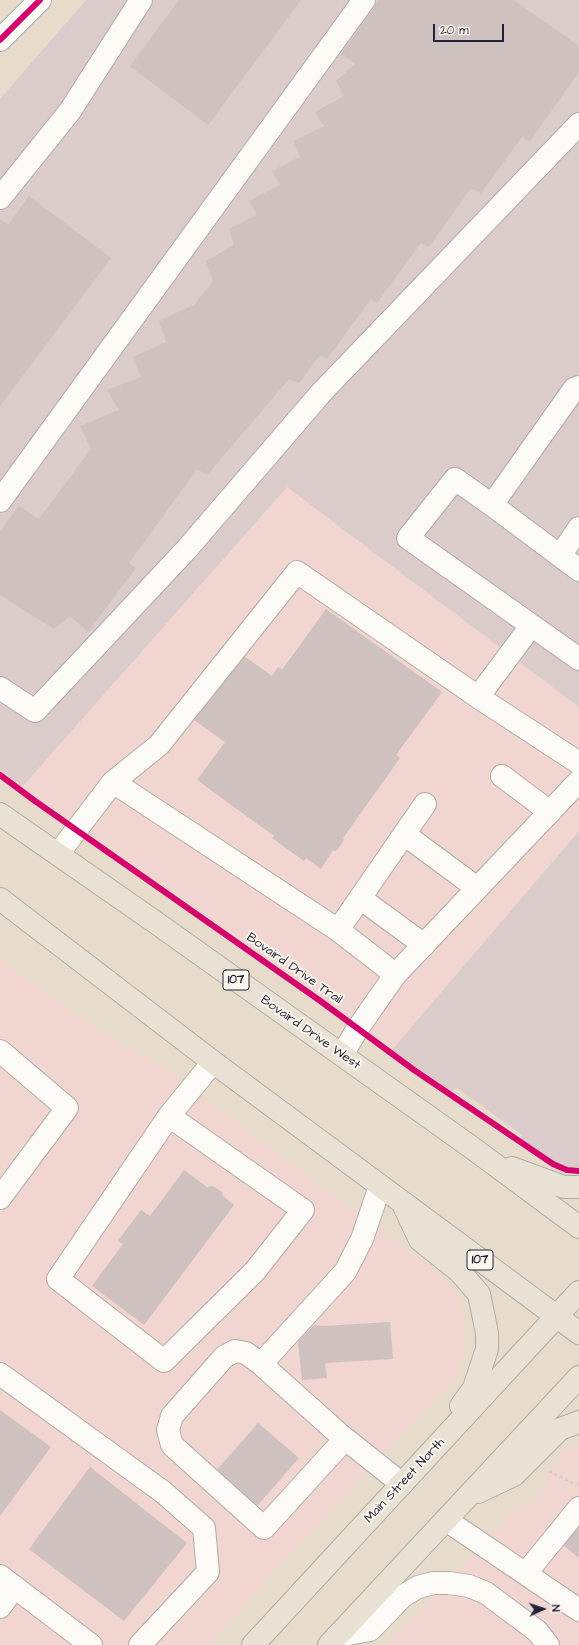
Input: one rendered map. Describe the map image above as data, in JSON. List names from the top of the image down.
{
  "streets": {
    "main road": ["107", "Bovaird Drive West", "Main Street North"],
    "cycle path": ["Bovaird Drive Trail"]
  },
  "crossings": [
    ["107", "Main Street North"]
  ],
  "scale_bar": "20 m",
  "north": "right"
}
